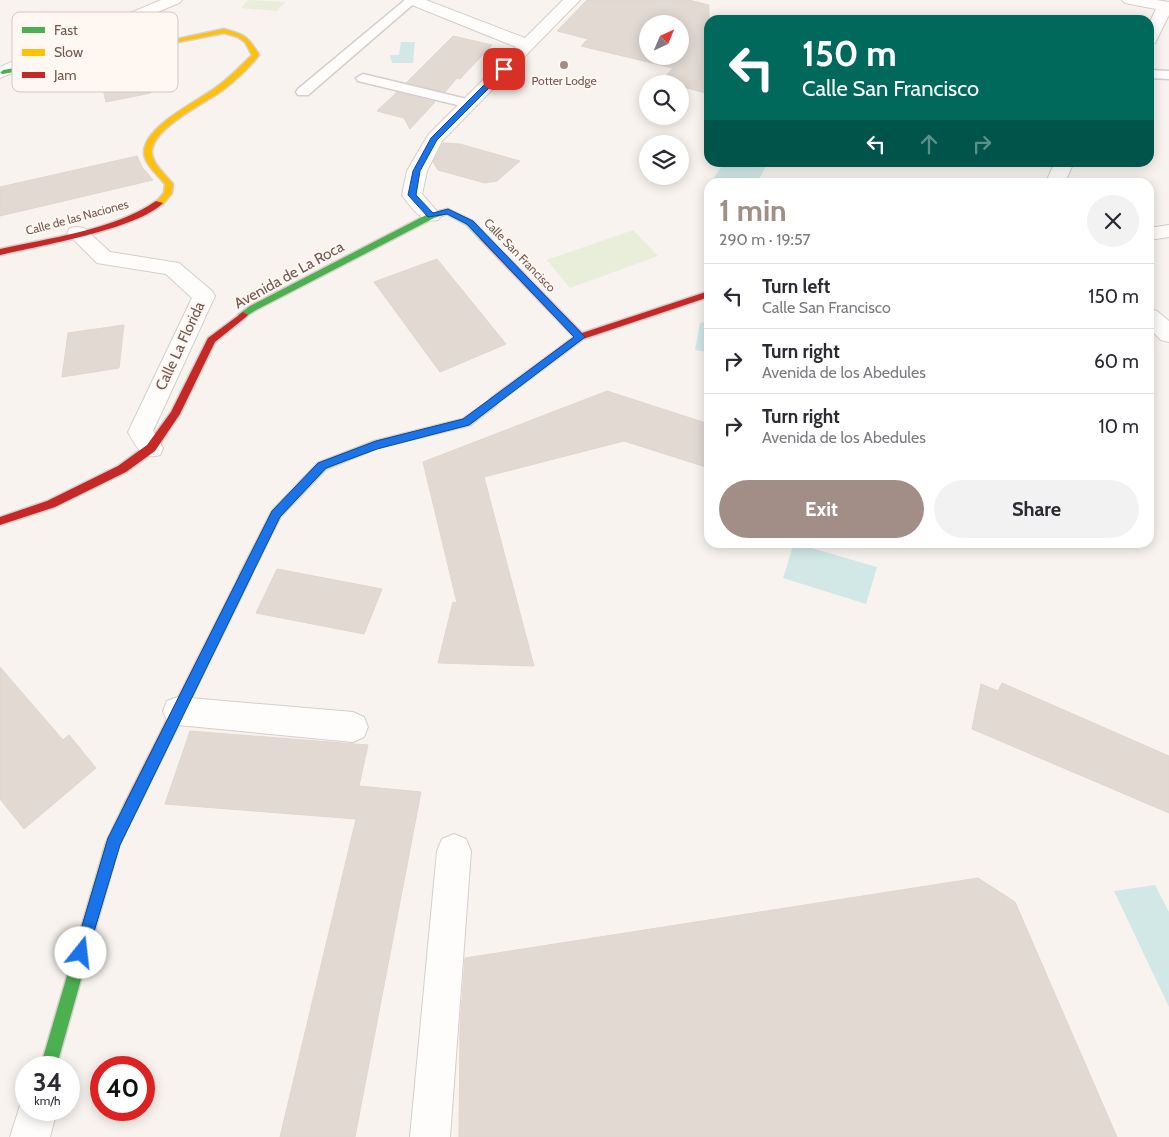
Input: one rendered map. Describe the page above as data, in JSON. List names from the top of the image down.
{
  "streets": {
    "street": [
      "Calle de las Naciones",
      "Calle San Francisco",
      "Avenida de La Roca",
      "Calle La Florida"
    ]
  },
  "crossings": [
    ["Calle de las Naciones", "Calle La Florida"],
    ["Calle San Francisco", "Avenida de La Roca"],
    ["Avenida de La Roca", "Calle La Florida"]
  ],
  "places": ["Potter Lodge"],
  "legend": ["Fast", "Slow", "Jam"],
  "north": "top right",
  "page": {
    "turn": ["150 m", "Calle San Francisco"],
    "heading": ["1 min", "290 m · 19:57"],
    "list": [
      {
        "name": "Turn left",
        "note": "Calle San Francisco",
        "value": "150 m"
      },
      {
        "name": "Turn right",
        "note": "Avenida de los Abedules",
        "value": "60 m"
      },
      {
        "name": "Turn right",
        "note": "Avenida de los Abedules",
        "value": "10 m"
      }
    ],
    "buttons": ["Exit", "Share"],
    "speed": "34 km/h",
    "limit": "40"
  }
}
